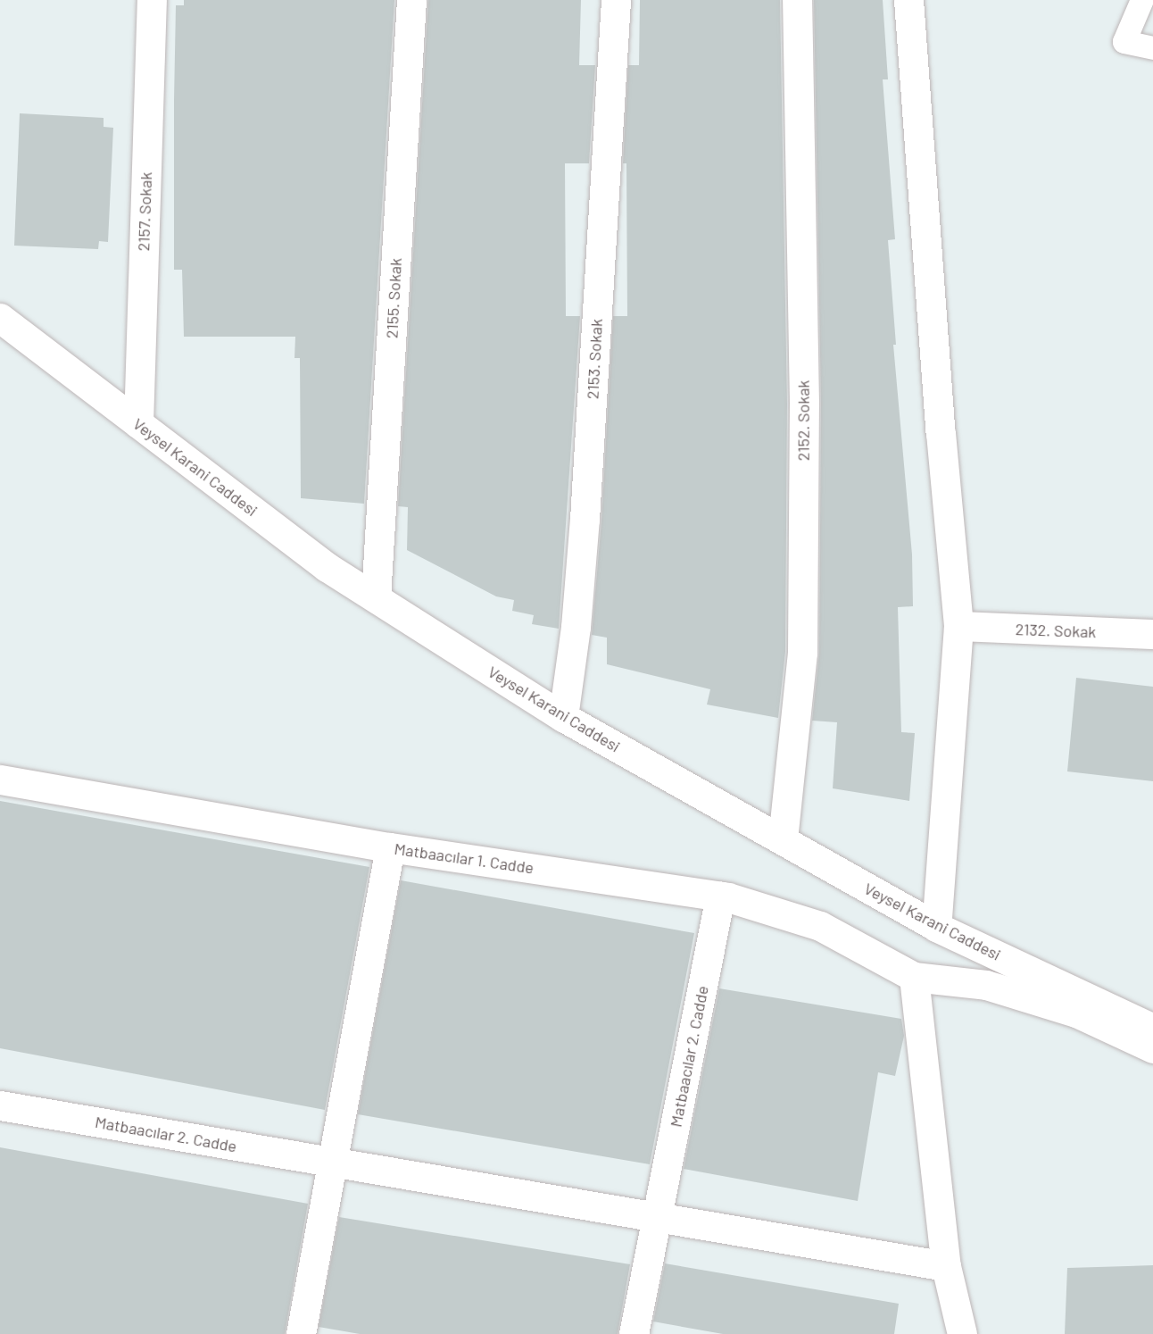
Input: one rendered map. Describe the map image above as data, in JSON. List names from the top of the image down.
{
  "streets": {
    "street": [
      "2157. Sokak",
      "2155. Sokak",
      "2153. Sokak",
      "2152. Sokak",
      "Veysel Karani Caddesi",
      "2132. Sokak",
      "Matbaacılar 1. Cadde",
      "Matbaacılar 2. Cadde"
    ]
  },
  "crossings": [
    ["2157. Sokak", "Veysel Karani Caddesi"],
    ["2155. Sokak", "Veysel Karani Caddesi"],
    ["2153. Sokak", "Veysel Karani Caddesi"],
    ["2152. Sokak", "Veysel Karani Caddesi"],
    ["Matbaacılar 1. Cadde", "Matbaacılar 2. Cadde"]
  ]
}
